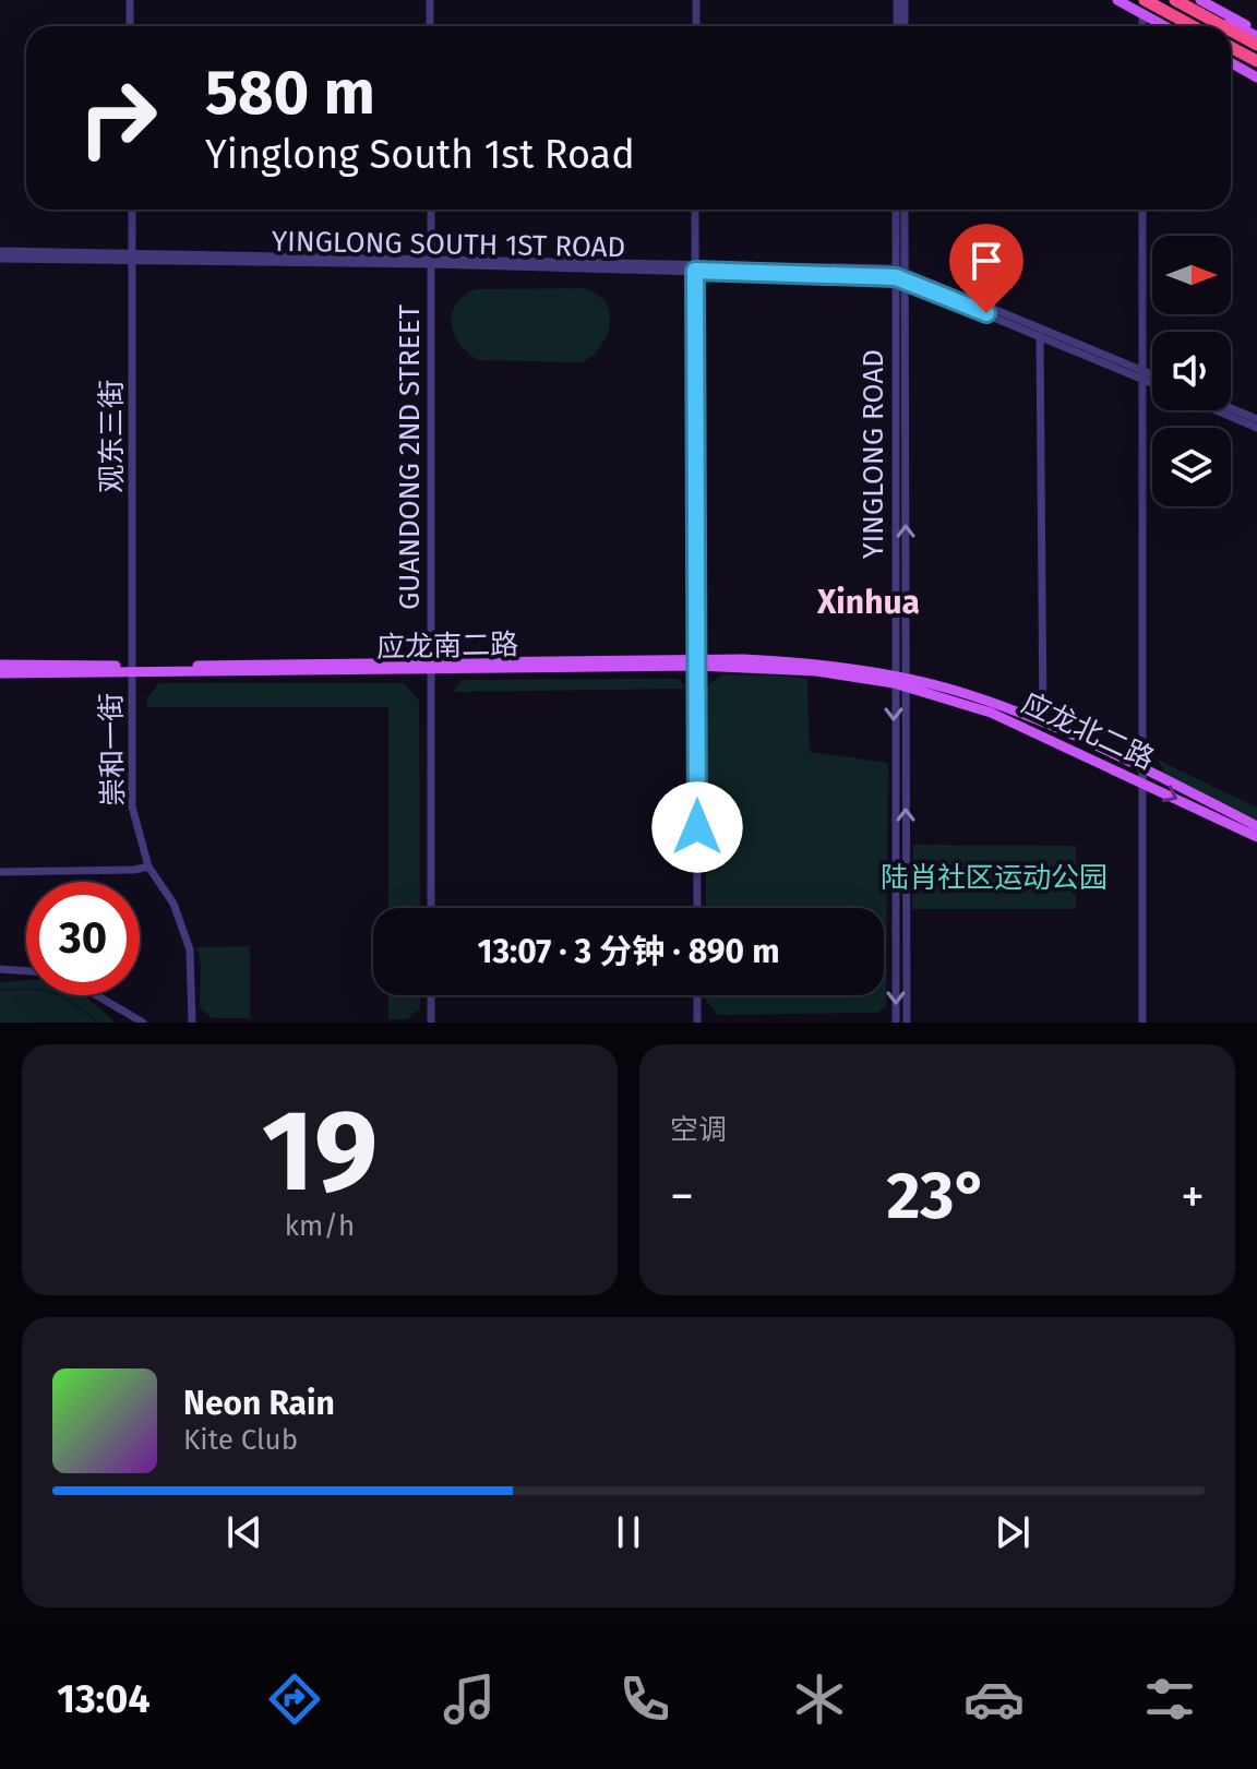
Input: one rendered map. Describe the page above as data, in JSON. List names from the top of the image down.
{
  "streets": {
    "main road": ["应龙南二路", "应龙北二路"],
    "street": [
      "YINGLONG SOUTH 1ST ROAD",
      "观东三街",
      "YINGLONG ROAD",
      "GUANDONG 2ND STREET",
      "崇和一街"
    ]
  },
  "crossings": [
    ["YINGLONG SOUTH 1ST ROAD", "观东三街"],
    ["YINGLONG SOUTH 1ST ROAD", "YINGLONG ROAD"],
    ["YINGLONG SOUTH 1ST ROAD", "GUANDONG 2ND STREET"],
    ["观东三街", "应龙南二路"],
    ["观东三街", "崇和一街"],
    ["YINGLONG ROAD", "应龙南二路"],
    ["YINGLONG ROAD", "应龙北二路"],
    ["GUANDONG 2ND STREET", "应龙南二路"],
    ["应龙南二路", "应龙北二路"],
    ["应龙南二路", "崇和一街"]
  ],
  "districts": ["Xinhua"],
  "parks": ["陆肖社区运动公园"],
  "north": "right",
  "page": {
    "turn": ["580 m", "Yinglong South 1st Road"],
    "limit": "30",
    "trip": "13:07 · 3 分钟 · 890 m",
    "tile": [
      ["19", "km/h"],
      "空调"
    ],
    "heat": ["−", "23°", "+"],
    "song": ["Neon Rain", "Kite Club"],
    "tabs": "13:04"
  }
}
